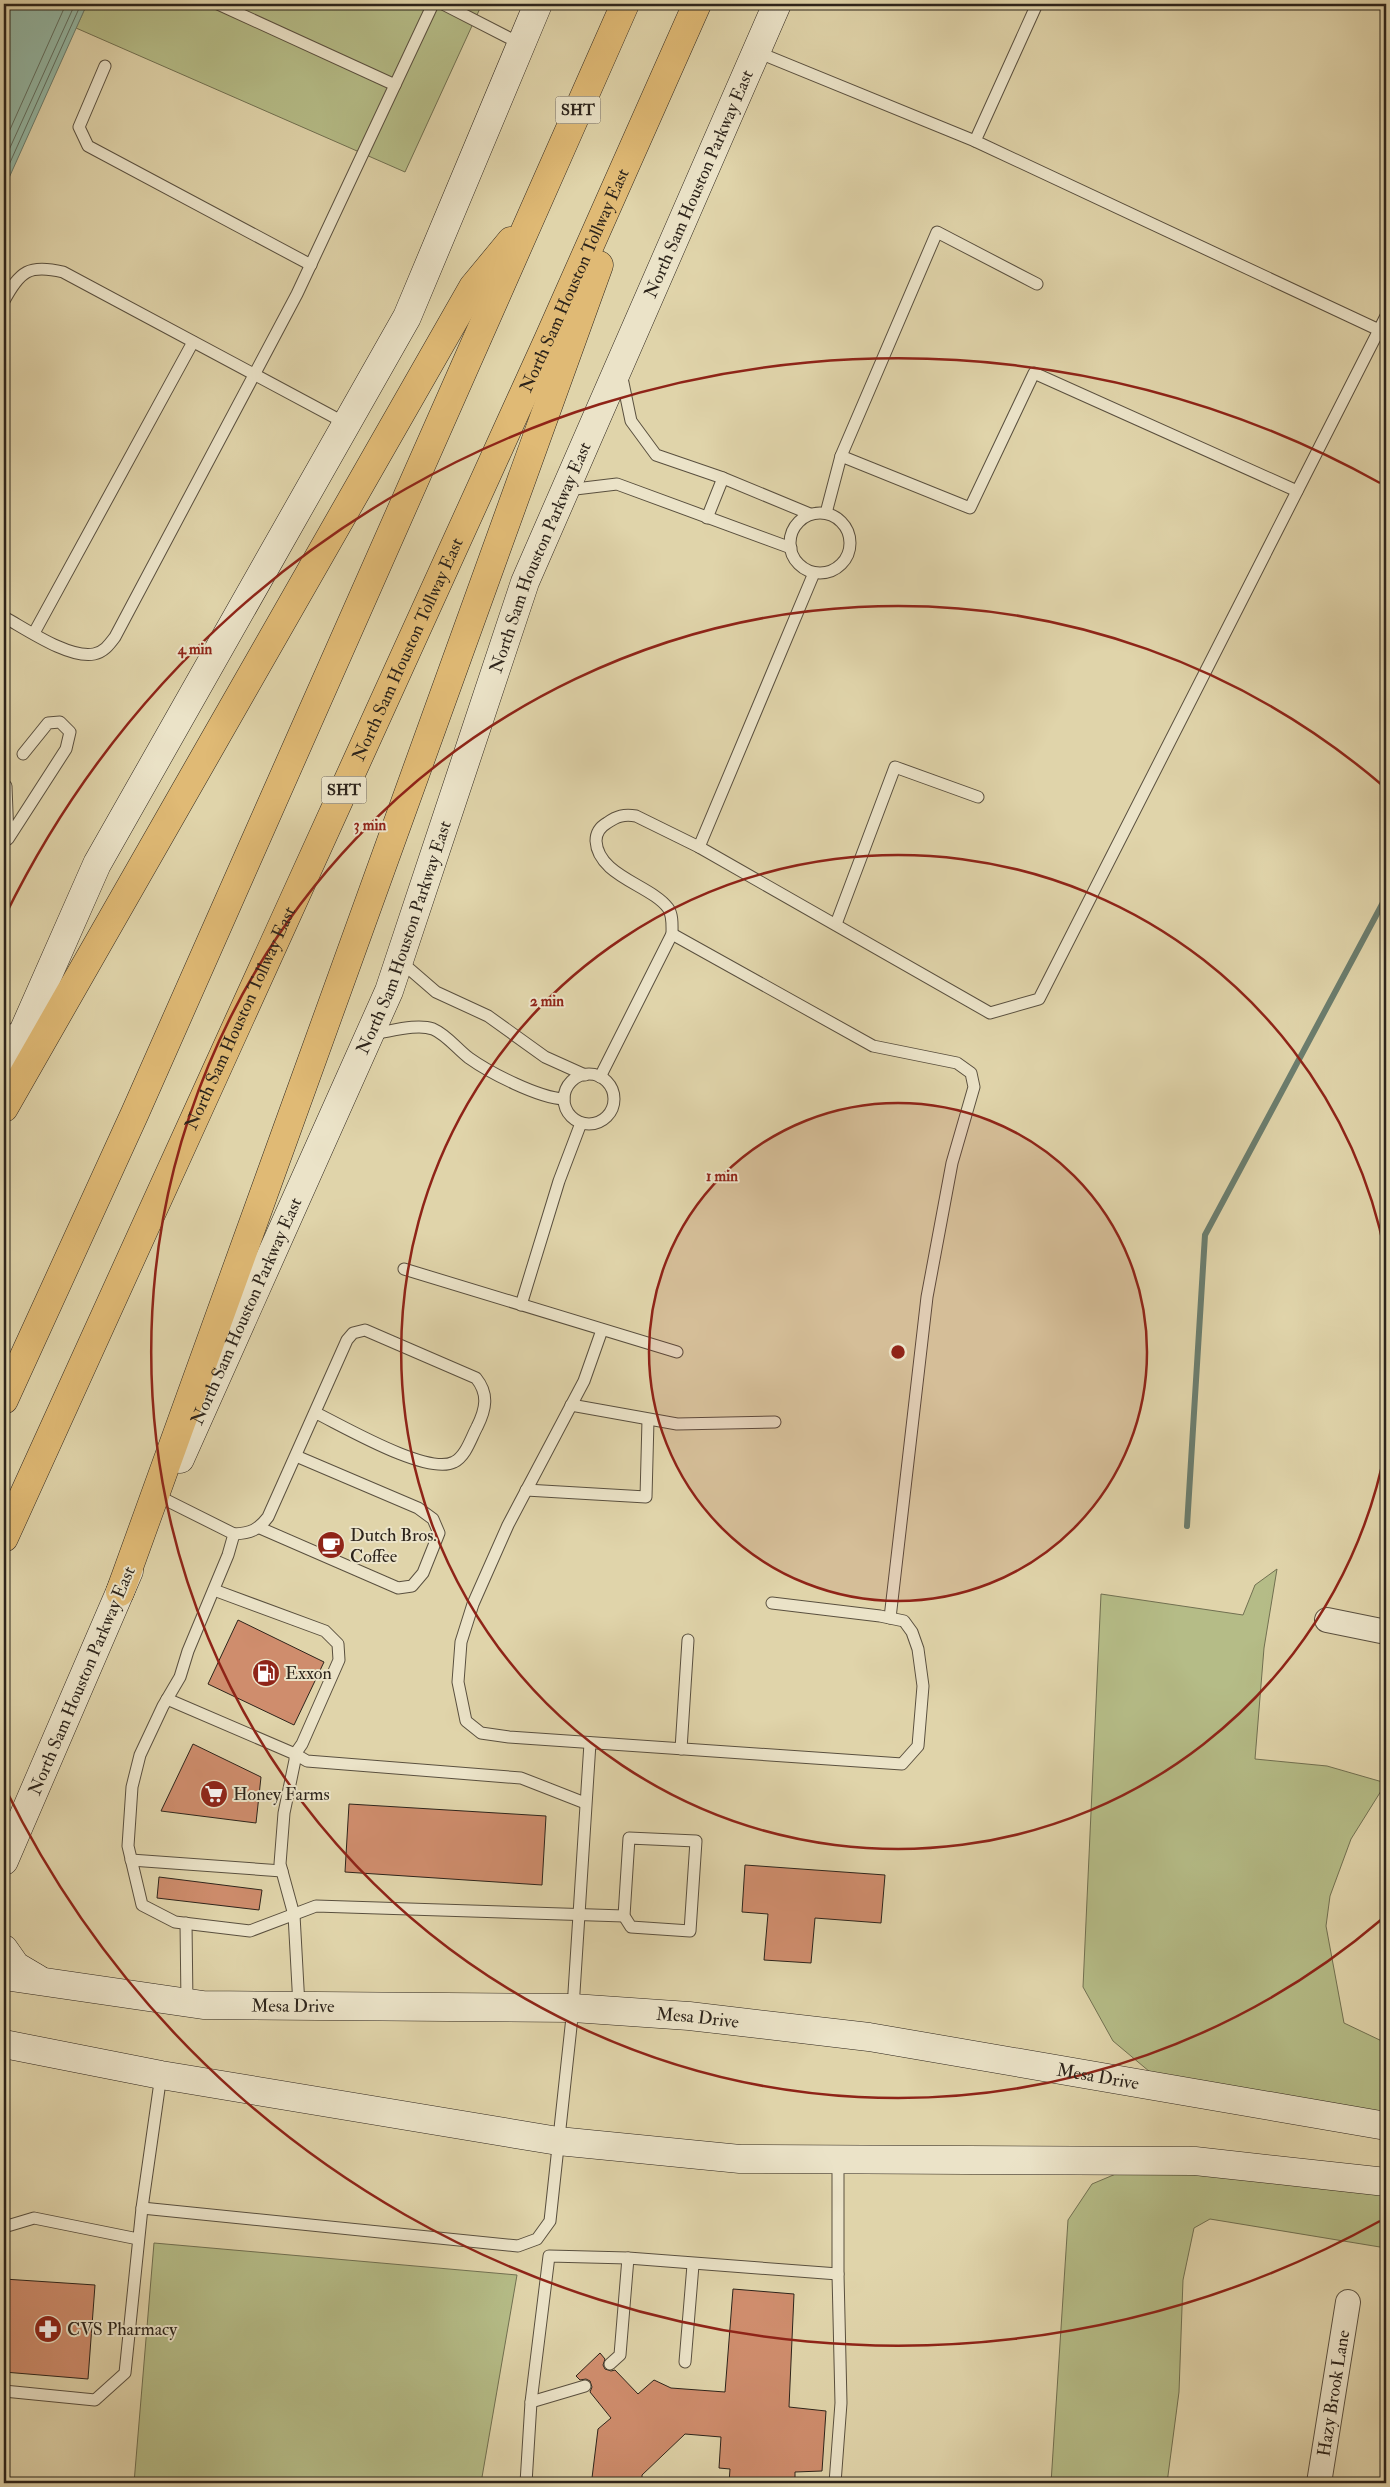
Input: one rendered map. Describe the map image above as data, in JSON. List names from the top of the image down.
{
  "streets": {
    "highway": ["SHT", "North Sam Houston Tollway East"],
    "main road": ["North Sam Houston Parkway East", "Mesa Drive"],
    "street": ["Hazy Brook Lane"]
  },
  "places": {
    "cafe": ["Dutch Bros. Coffee"],
    "fuel station": ["Exxon"],
    "supermarket": ["Honey Farms"],
    "pharmacy": ["CVS Pharmacy"]
  },
  "rings": [
    "4 min",
    "3 min",
    "2 min",
    "1 min"
  ]
}
